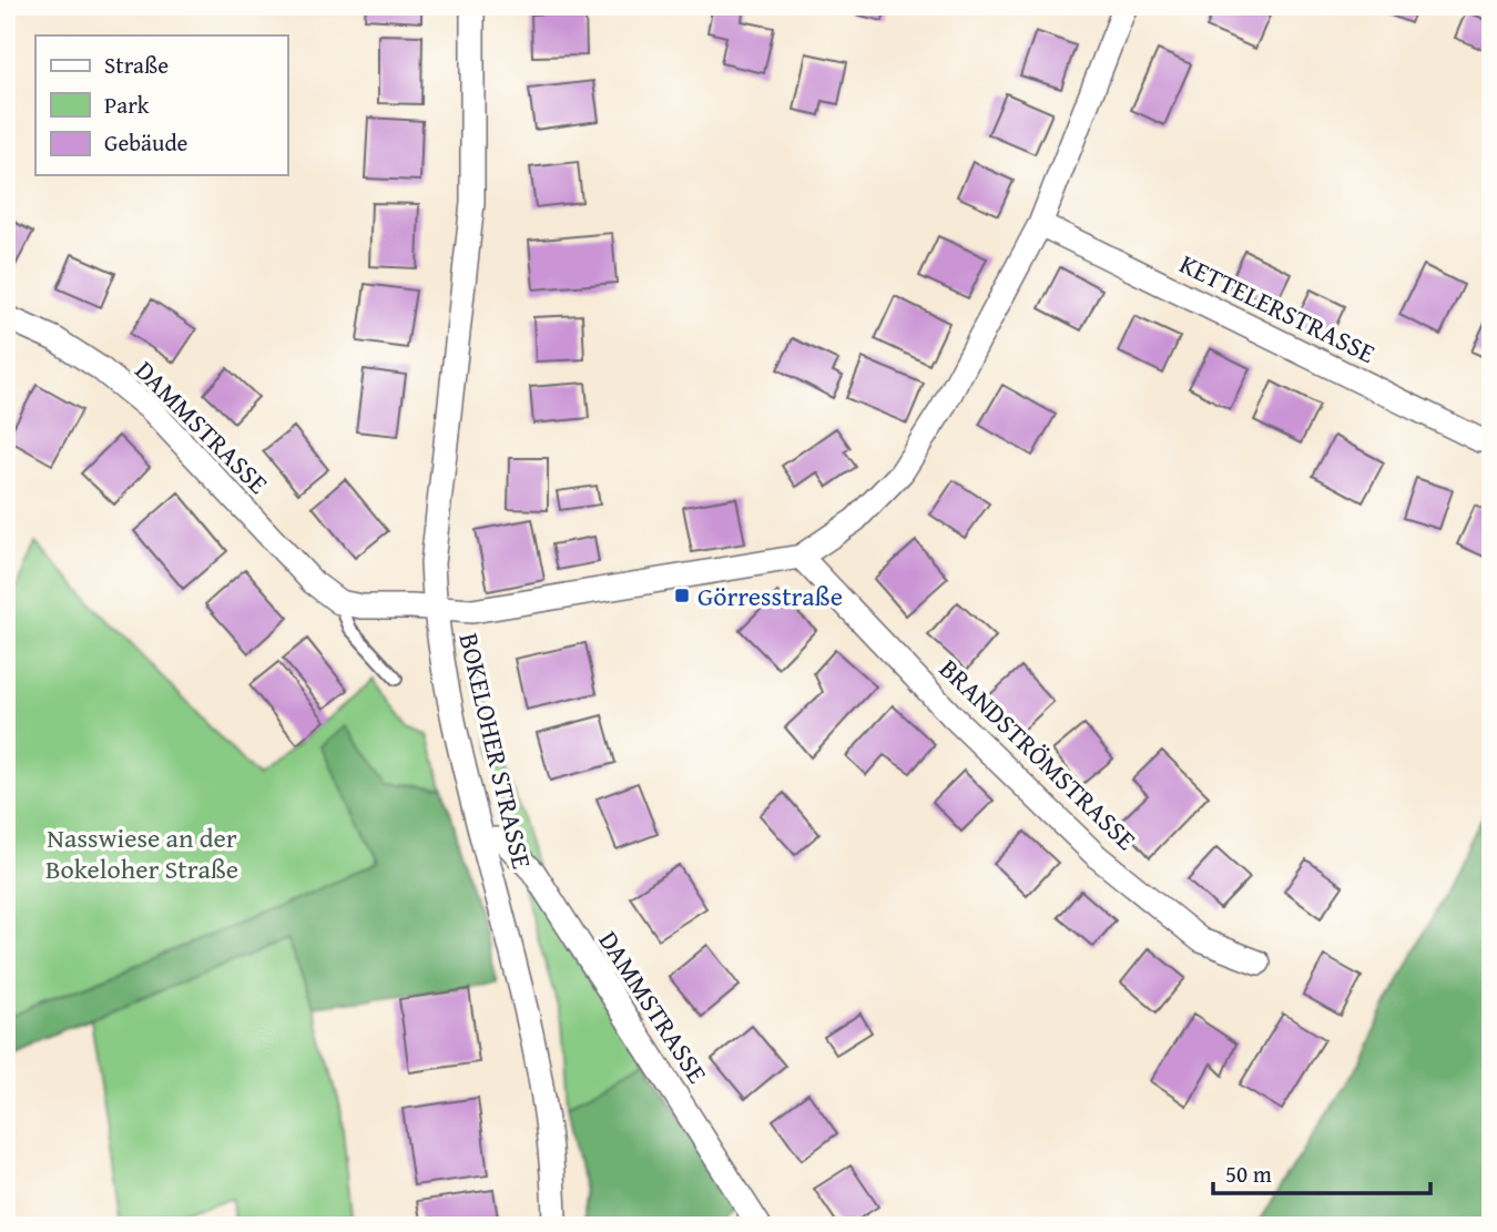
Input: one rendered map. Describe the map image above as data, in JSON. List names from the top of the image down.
{
  "streets": {
    "street": [
      "KETTELERSTRASSE",
      "DAMMSTRASSE",
      "BOKELOHER STRASSE",
      "BRANDSTRÖMSTRASSE"
    ]
  },
  "crossings": [
    ["DAMMSTRASSE", "BOKELOHER STRASSE"]
  ],
  "parks": ["Nasswiese an der Bokeloher Straße"],
  "places": {
    "transit": ["Görresstraße"]
  },
  "legend": ["Straße", "Park", "Gebäude"],
  "scale_bar": "50 m"
}
